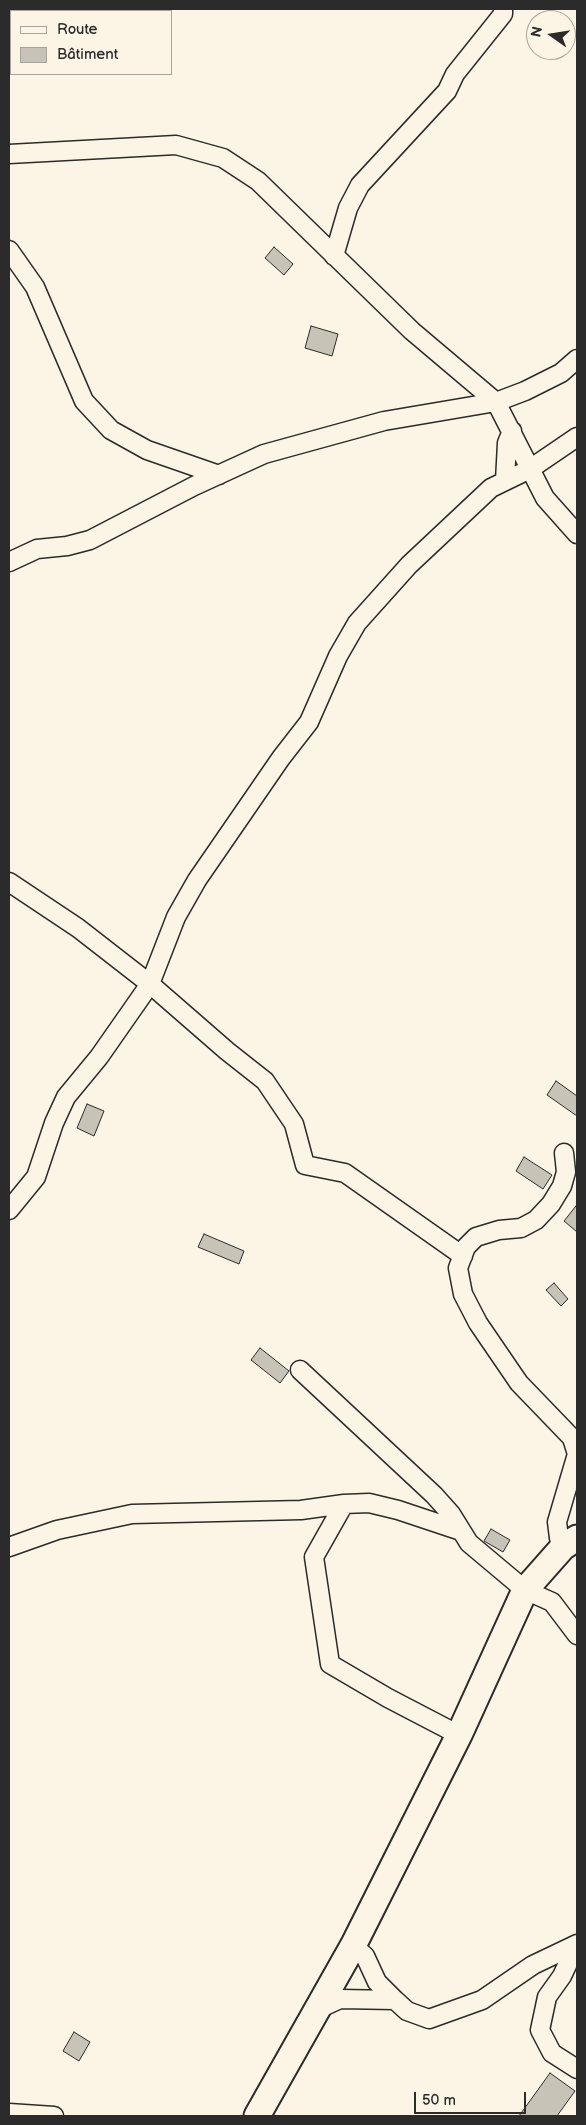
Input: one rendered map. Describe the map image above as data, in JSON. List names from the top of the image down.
{
  "legend": ["Route", "Bâtiment"],
  "scale_bar": "50 m",
  "north": "left"
}
